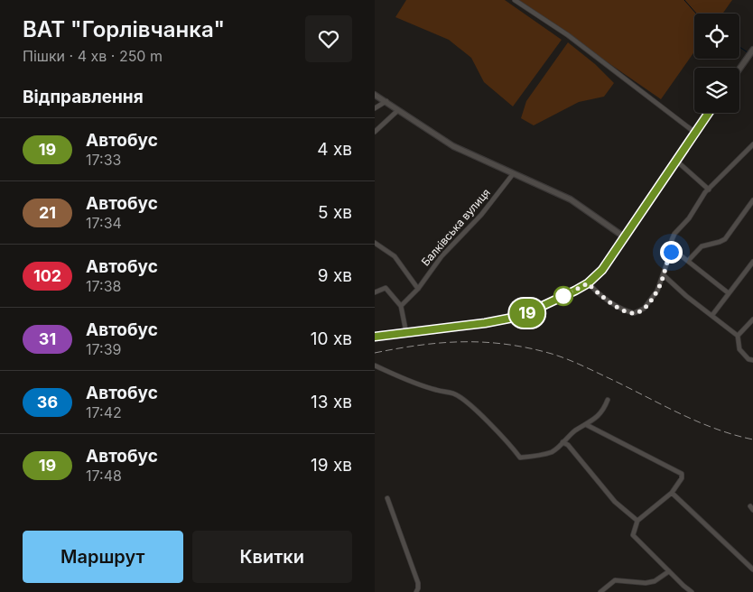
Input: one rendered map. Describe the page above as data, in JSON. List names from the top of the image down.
{
  "streets": {
    "street": ["Балківська вулиця"]
  },
  "lines": ["bus line 19"],
  "page": {
    "heading": [
      ["ВАТ \"Горлівчанка\"", "Пішки · 4 хв · 250 m"],
      "Відправлення"
    ],
    "on_map": "19",
    "list": [
      {
        "mark": "19",
        "name": "Автобус",
        "note": "17:33",
        "value": "4 хв"
      },
      {
        "mark": "21",
        "name": "Автобус",
        "note": "17:34",
        "value": "5 хв"
      },
      {
        "mark": "102",
        "name": "Автобус",
        "note": "17:38",
        "value": "9 хв"
      },
      {
        "mark": "31",
        "name": "Автобус",
        "note": "17:39",
        "value": "10 хв"
      },
      {
        "mark": "36",
        "name": "Автобус",
        "note": "17:42",
        "value": "13 хв"
      },
      {
        "mark": "19",
        "name": "Автобус",
        "note": "17:48",
        "value": "19 хв"
      }
    ],
    "buttons": ["Маршрут", "Квитки"]
  }
}
